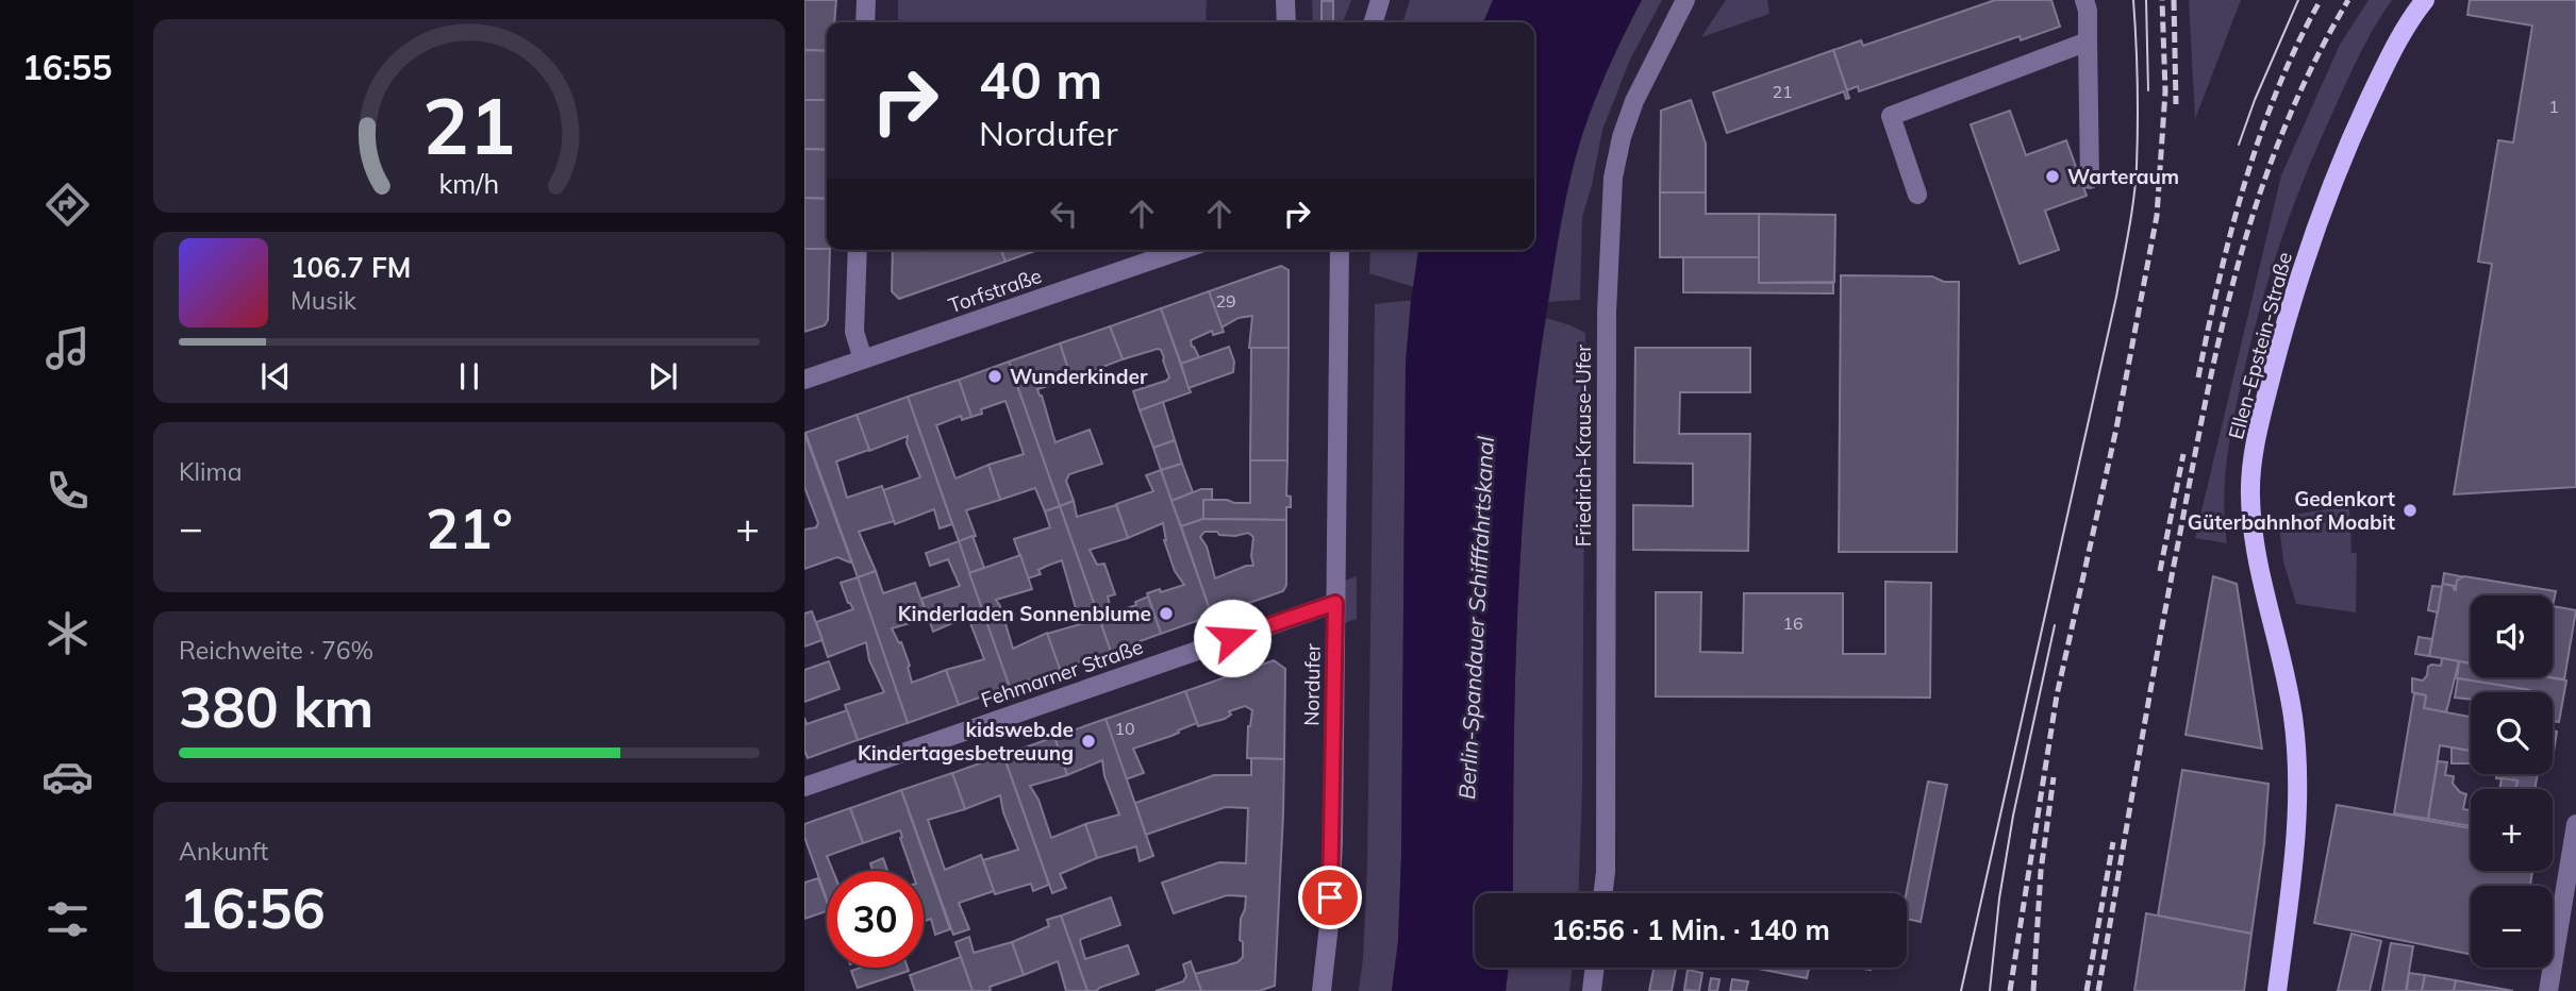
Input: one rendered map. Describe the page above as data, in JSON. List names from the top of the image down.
{
  "streets": {
    "main road": ["Ellen-Epstein-Straße"],
    "street": [
      "Torfstraße",
      "Friedrich-Krause-Ufer",
      "Fehmarner Straße",
      "Nordufer"
    ]
  },
  "crossings": [
    ["Fehmarner Straße", "Nordufer"]
  ],
  "water": ["Berlin-Spandauer Schifffahrtskanal"],
  "places": [
    "Warteraum",
    "Wunderkinder",
    "Gedenkort Güterbahnhof Moabit",
    "Kinderladen Sonnenblume",
    "kidsweb.de Kindertagesbetreuung"
  ],
  "house_numbers": [
    "21",
    "1",
    "29",
    "16",
    "10"
  ],
  "page": {
    "tabs": "16:55",
    "turn": ["40 m", "Nordufer"],
    "song": ["106.7 FM", "Musik"],
    "tile": [
      "Klima",
      ["Reichweite · 76%", "380 km"],
      ["Ankunft", "16:56"]
    ],
    "heat": ["−", "21°", "+"],
    "map_buttons": ["+", "−"],
    "limit": "30",
    "trip": "16:56 · 1 Min. · 140 m",
    "gauge": ["21", "km/h"]
  }
}
